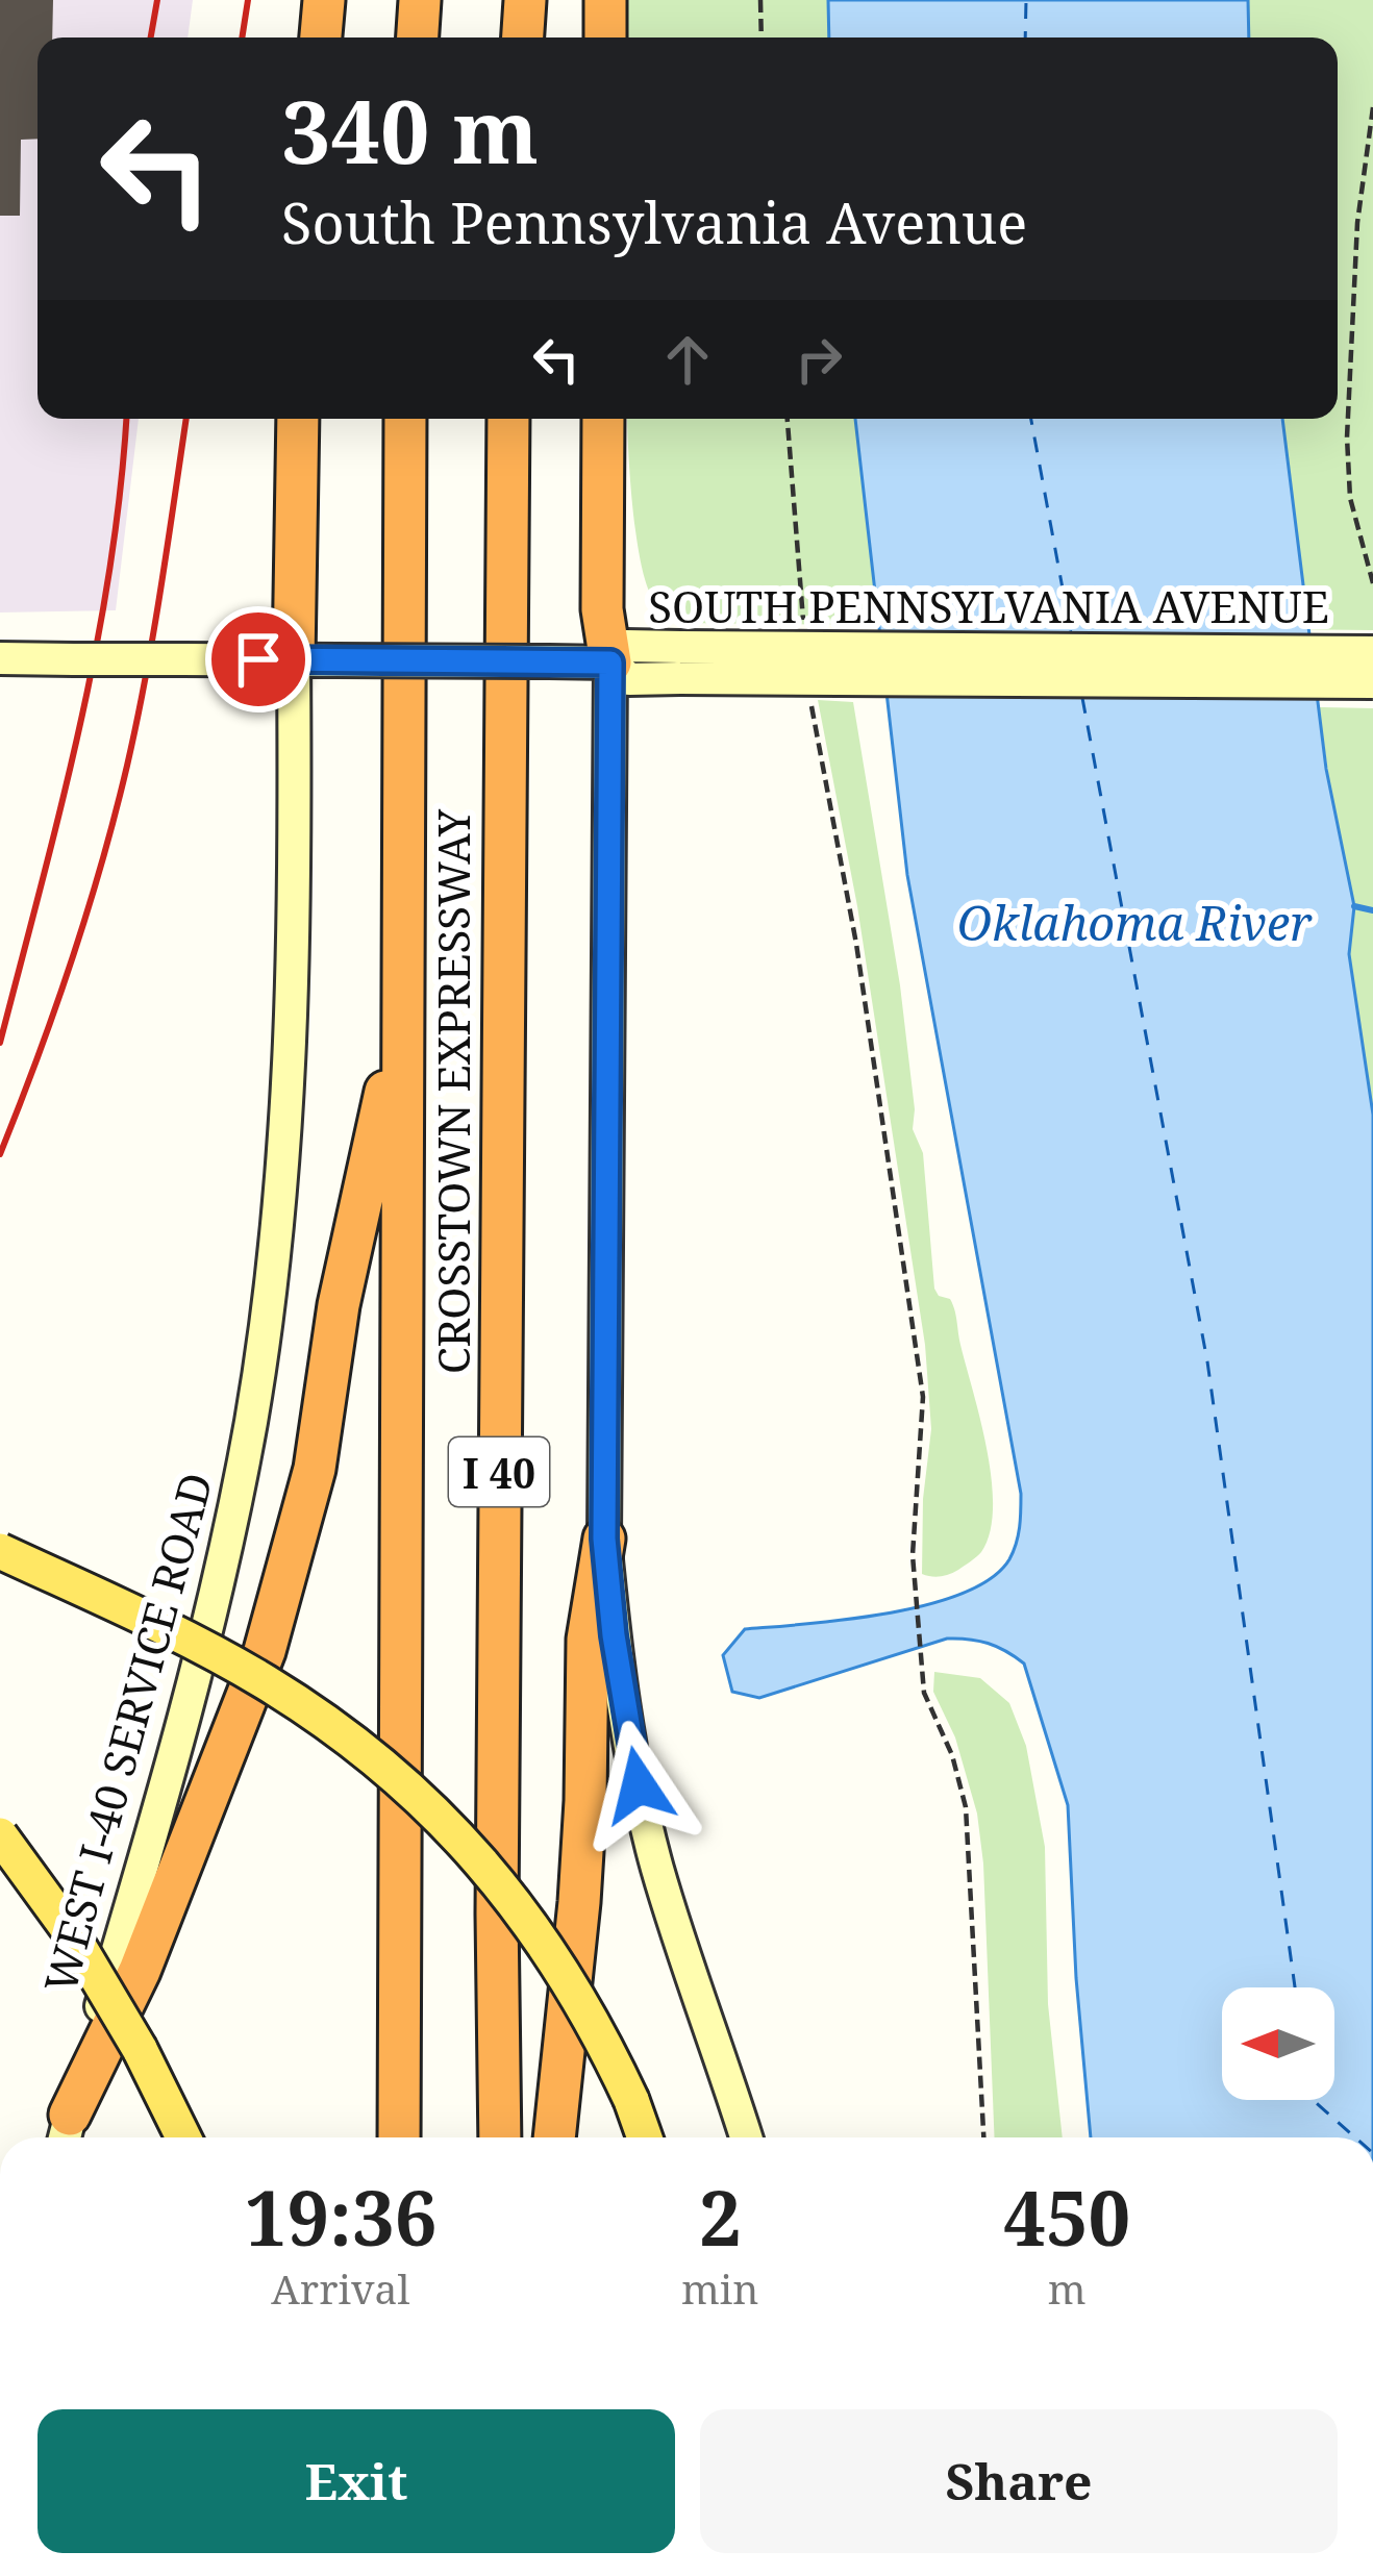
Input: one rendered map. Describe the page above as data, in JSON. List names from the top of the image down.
{
  "streets": {
    "highway": ["CROSSTOWN EXPRESSWAY", "I 40"],
    "main road": ["SOUTH PENNSYLVANIA AVENUE", "WEST I-40 SERVICE ROAD"]
  },
  "crossings": [
    ["SOUTH PENNSYLVANIA AVENUE", "WEST I-40 SERVICE ROAD"]
  ],
  "water": ["Oklahoma River"],
  "north": "left",
  "page": {
    "turn": ["340 m", "South Pennsylvania Avenue"],
    "eta": [
      "19:36",
      "Arrival",
      "2",
      "min",
      "450",
      "m"
    ],
    "buttons": ["Exit", "Share"]
  }
}
